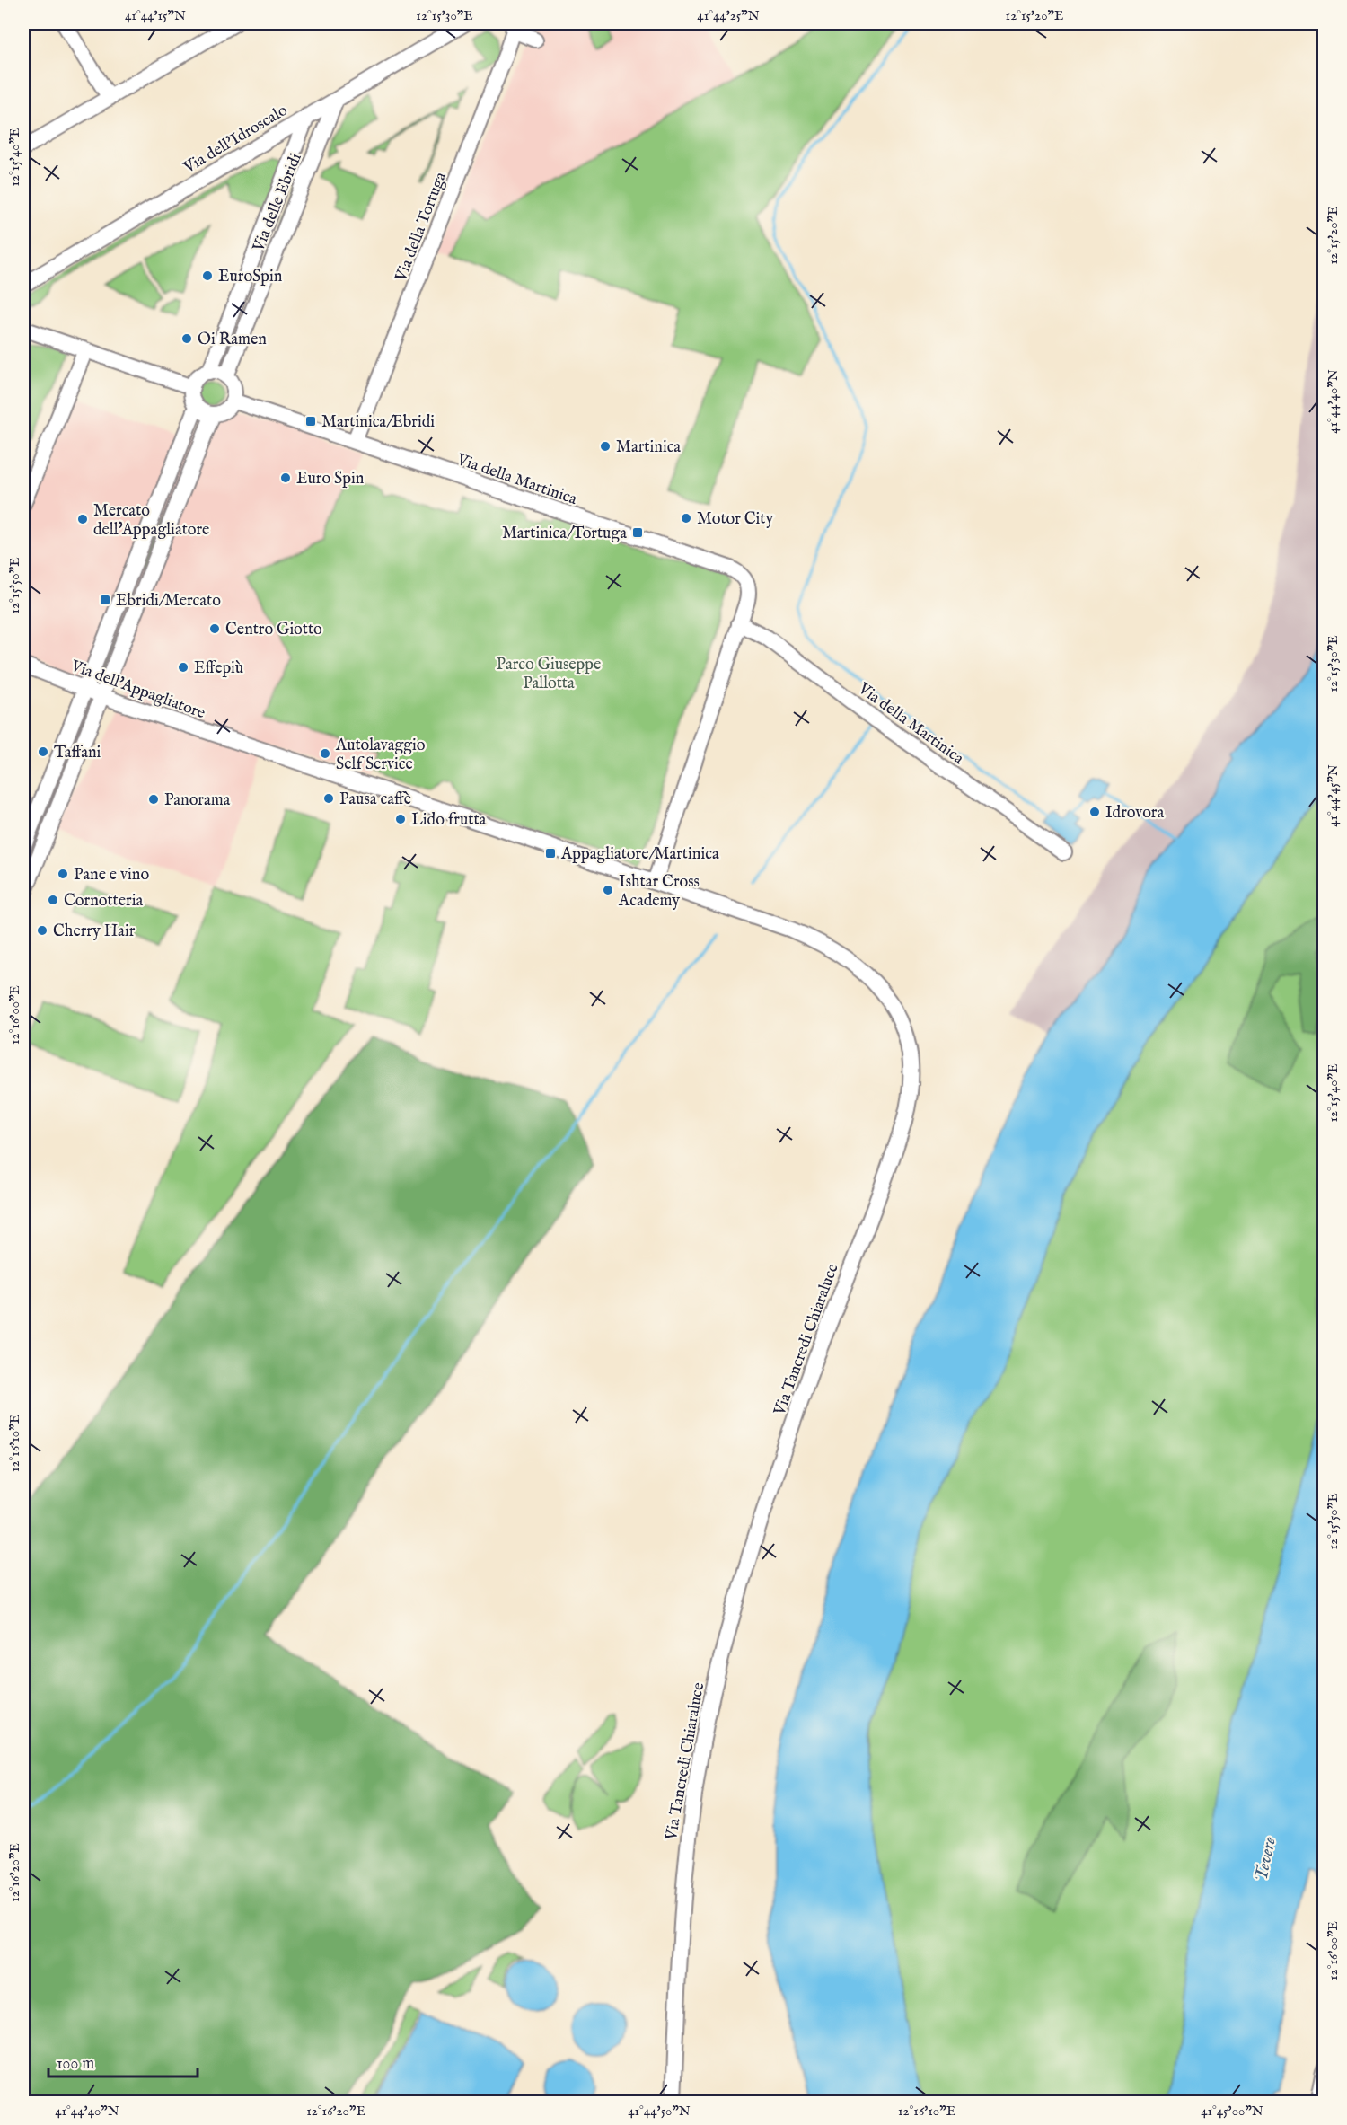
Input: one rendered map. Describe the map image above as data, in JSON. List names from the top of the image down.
{
  "streets": {
    "street": [
      "Via dell'Idroscalo",
      "Via delle Ebridi",
      "Via della Tortuga",
      "Via della Martinica",
      "Via dell'Appagliatore",
      "Via Tancredi Chiaraluce"
    ]
  },
  "crossings": [
    ["Via dell'Idroscalo", "Via delle Ebridi"],
    ["Via delle Ebridi", "Via della Martinica"],
    ["Via della Tortuga", "Via della Martinica"],
    ["Via della Martinica", "Via Tancredi Chiaraluce"],
    ["Via dell'Appagliatore", "Via Tancredi Chiaraluce"]
  ],
  "water": ["Tevere"],
  "parks": ["Parco Giuseppe Pallotta"],
  "places": {
    "other": [
      "EuroSpin",
      "Oi Ramen",
      "Martinica",
      "Euro Spin",
      "Motor City",
      "Mercato dell'Appagliatore",
      "Centro Giotto",
      "Effepiù",
      "Taffani",
      "Autolavaggio Self Service",
      "Pausa caffè",
      "Panorama",
      "Idrovora",
      "Lido frutta",
      "Pane e vino",
      "Ishtar Cross Academy",
      "Cornotteria",
      "Cherry Hair"
    ],
    "transit": [
      "Martinica/Ebridi",
      "Martinica/Tortuga",
      "Ebridi/Mercato",
      "Appagliatore/Martinica"
    ]
  },
  "scale_bar": "100 m",
  "coordinates": [
    "41°44'15\"N",
    "12°15'30\"E",
    "41°44'25\"N",
    "12°15'20\"E",
    "12°15'40\"E",
    "41°44'40\"N",
    "12°15'50\"E",
    "41°44'45\"N",
    "12°16'00\"E",
    "12°16'10\"E",
    "12°16'20\"E",
    "41°44'50\"N",
    "41°45'00\"N"
  ]
}
